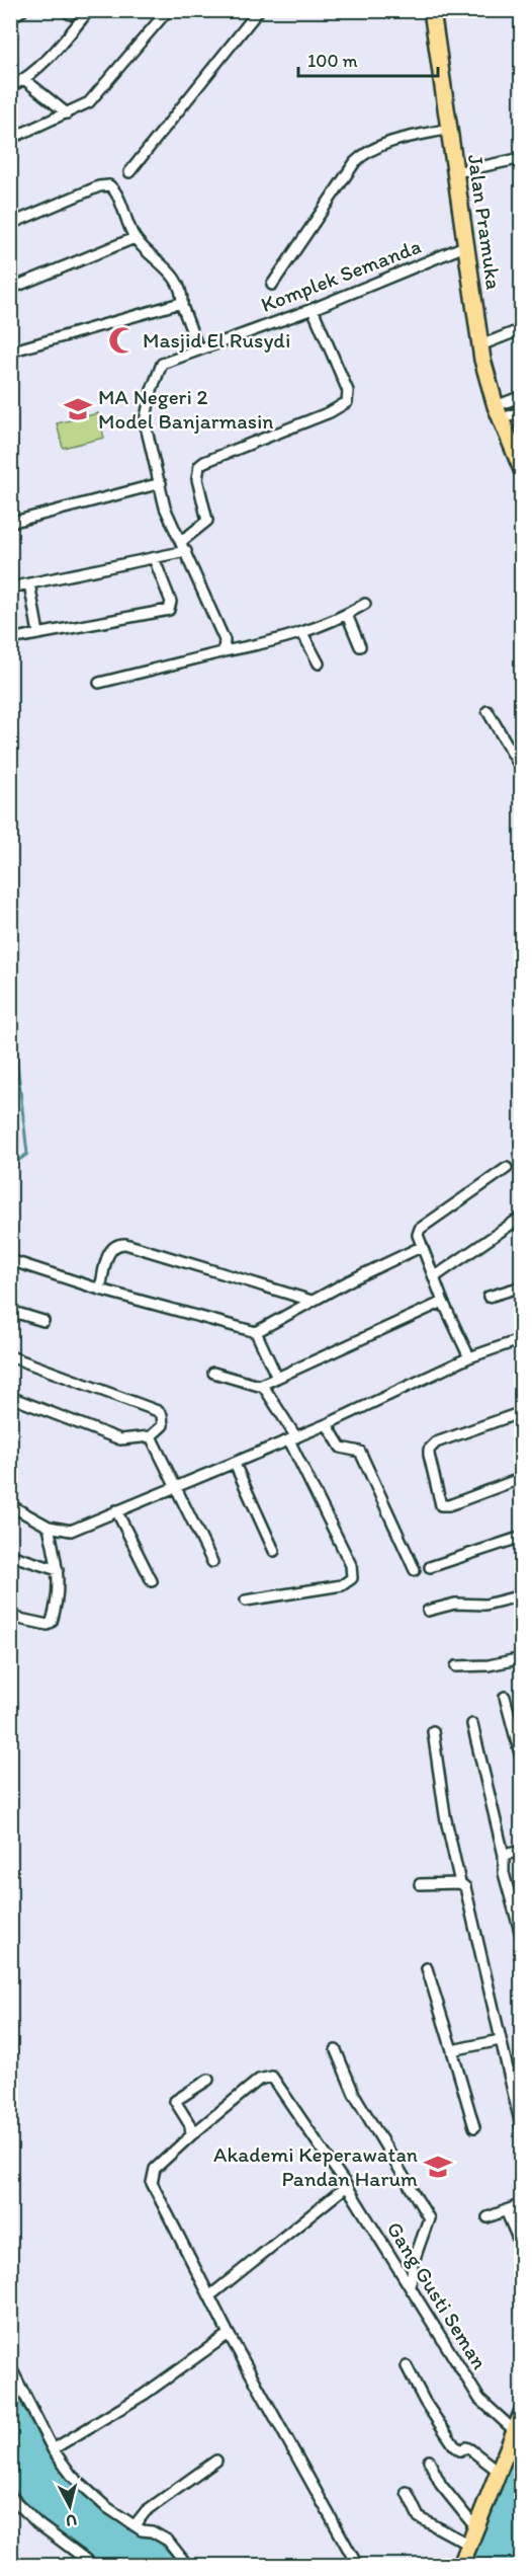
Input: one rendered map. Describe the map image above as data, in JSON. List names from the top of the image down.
{
  "streets": {
    "main road": ["Jalan Pramuka"],
    "street": ["Komplek Semanda", "Gang Gusti Seman"]
  },
  "crossings": [
    ["Jalan Pramuka", "Komplek Semanda"]
  ],
  "places": {
    "mosque": ["Masjid El Rusydi"],
    "school or university": ["MA Negeri 2 Model Banjarmasin", "Akademi Keperawatan Pandan Harum"]
  },
  "scale_bar": "100 m",
  "north": "bottom"
}
